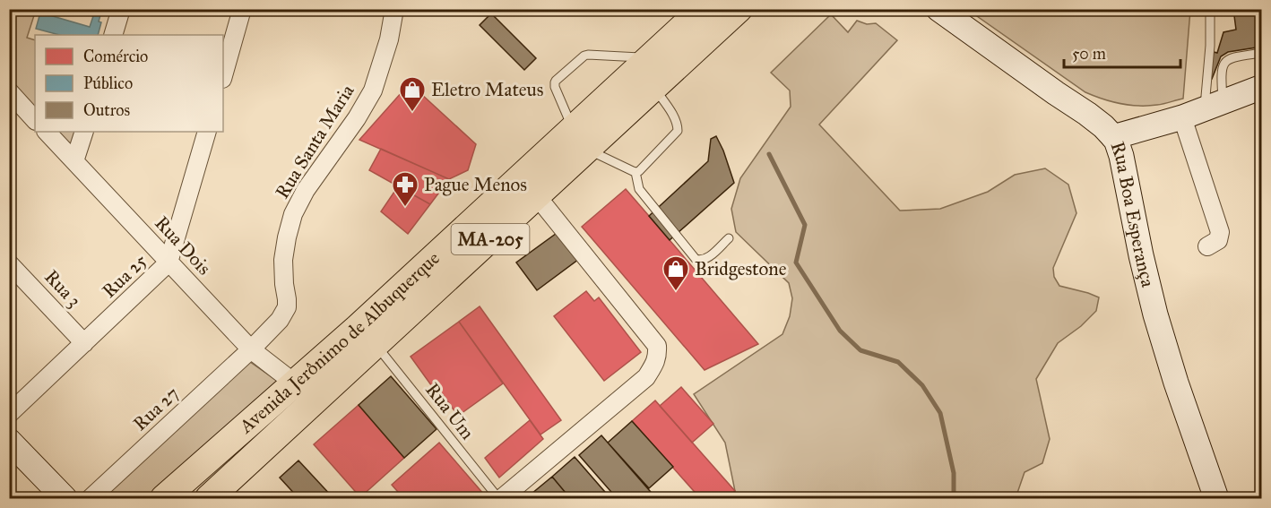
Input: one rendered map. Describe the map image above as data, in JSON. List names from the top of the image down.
{
  "streets": {
    "main road": ["Rua Boa Esperança", "MA-205", "Avenida Jerônimo de Albuquerque"],
    "street": [
      "Rua Santa Maria",
      "Rua Dois",
      "Rua 25",
      "Rua 3",
      "Rua 27"
    ],
    "lane": ["Rua Um"]
  },
  "crossings": [
    ["Rua Santa Maria", "Rua Dois"],
    ["Rua Santa Maria", "Rua 27"],
    ["Rua Dois", "Rua 25"],
    ["Rua Dois", "Avenida Jerônimo de Albuquerque"],
    ["Rua Dois", "Rua 27"],
    ["Rua 25", "Rua 3"],
    ["Avenida Jerônimo de Albuquerque", "Rua Um"]
  ],
  "places": {
    "shop": ["Eletro Mateus", "Bridgestone"],
    "pharmacy": ["Pague Menos"]
  },
  "legend": ["Comércio", "Público", "Outros"],
  "scale_bar": "50 m"
}
